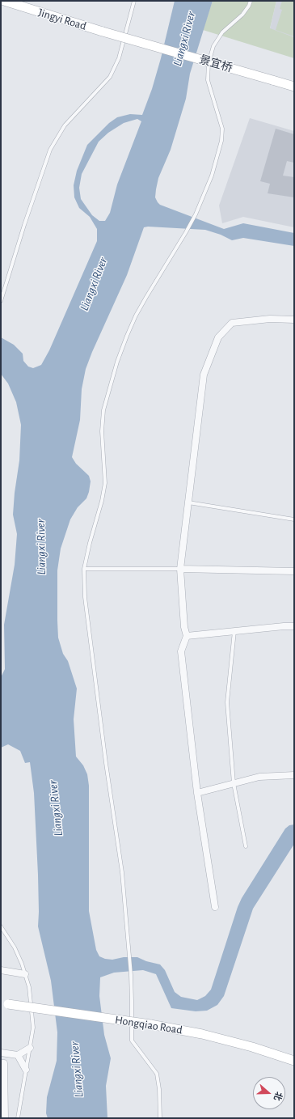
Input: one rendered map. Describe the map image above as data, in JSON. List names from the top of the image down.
{
  "streets": {
    "street": ["Jingyi Road", "景宜桥", "Hongqiao Road"]
  },
  "crossings": [
    ["Jingyi Road", "景宜桥"]
  ],
  "water": ["Liangxi River"],
  "north": "right"
}
